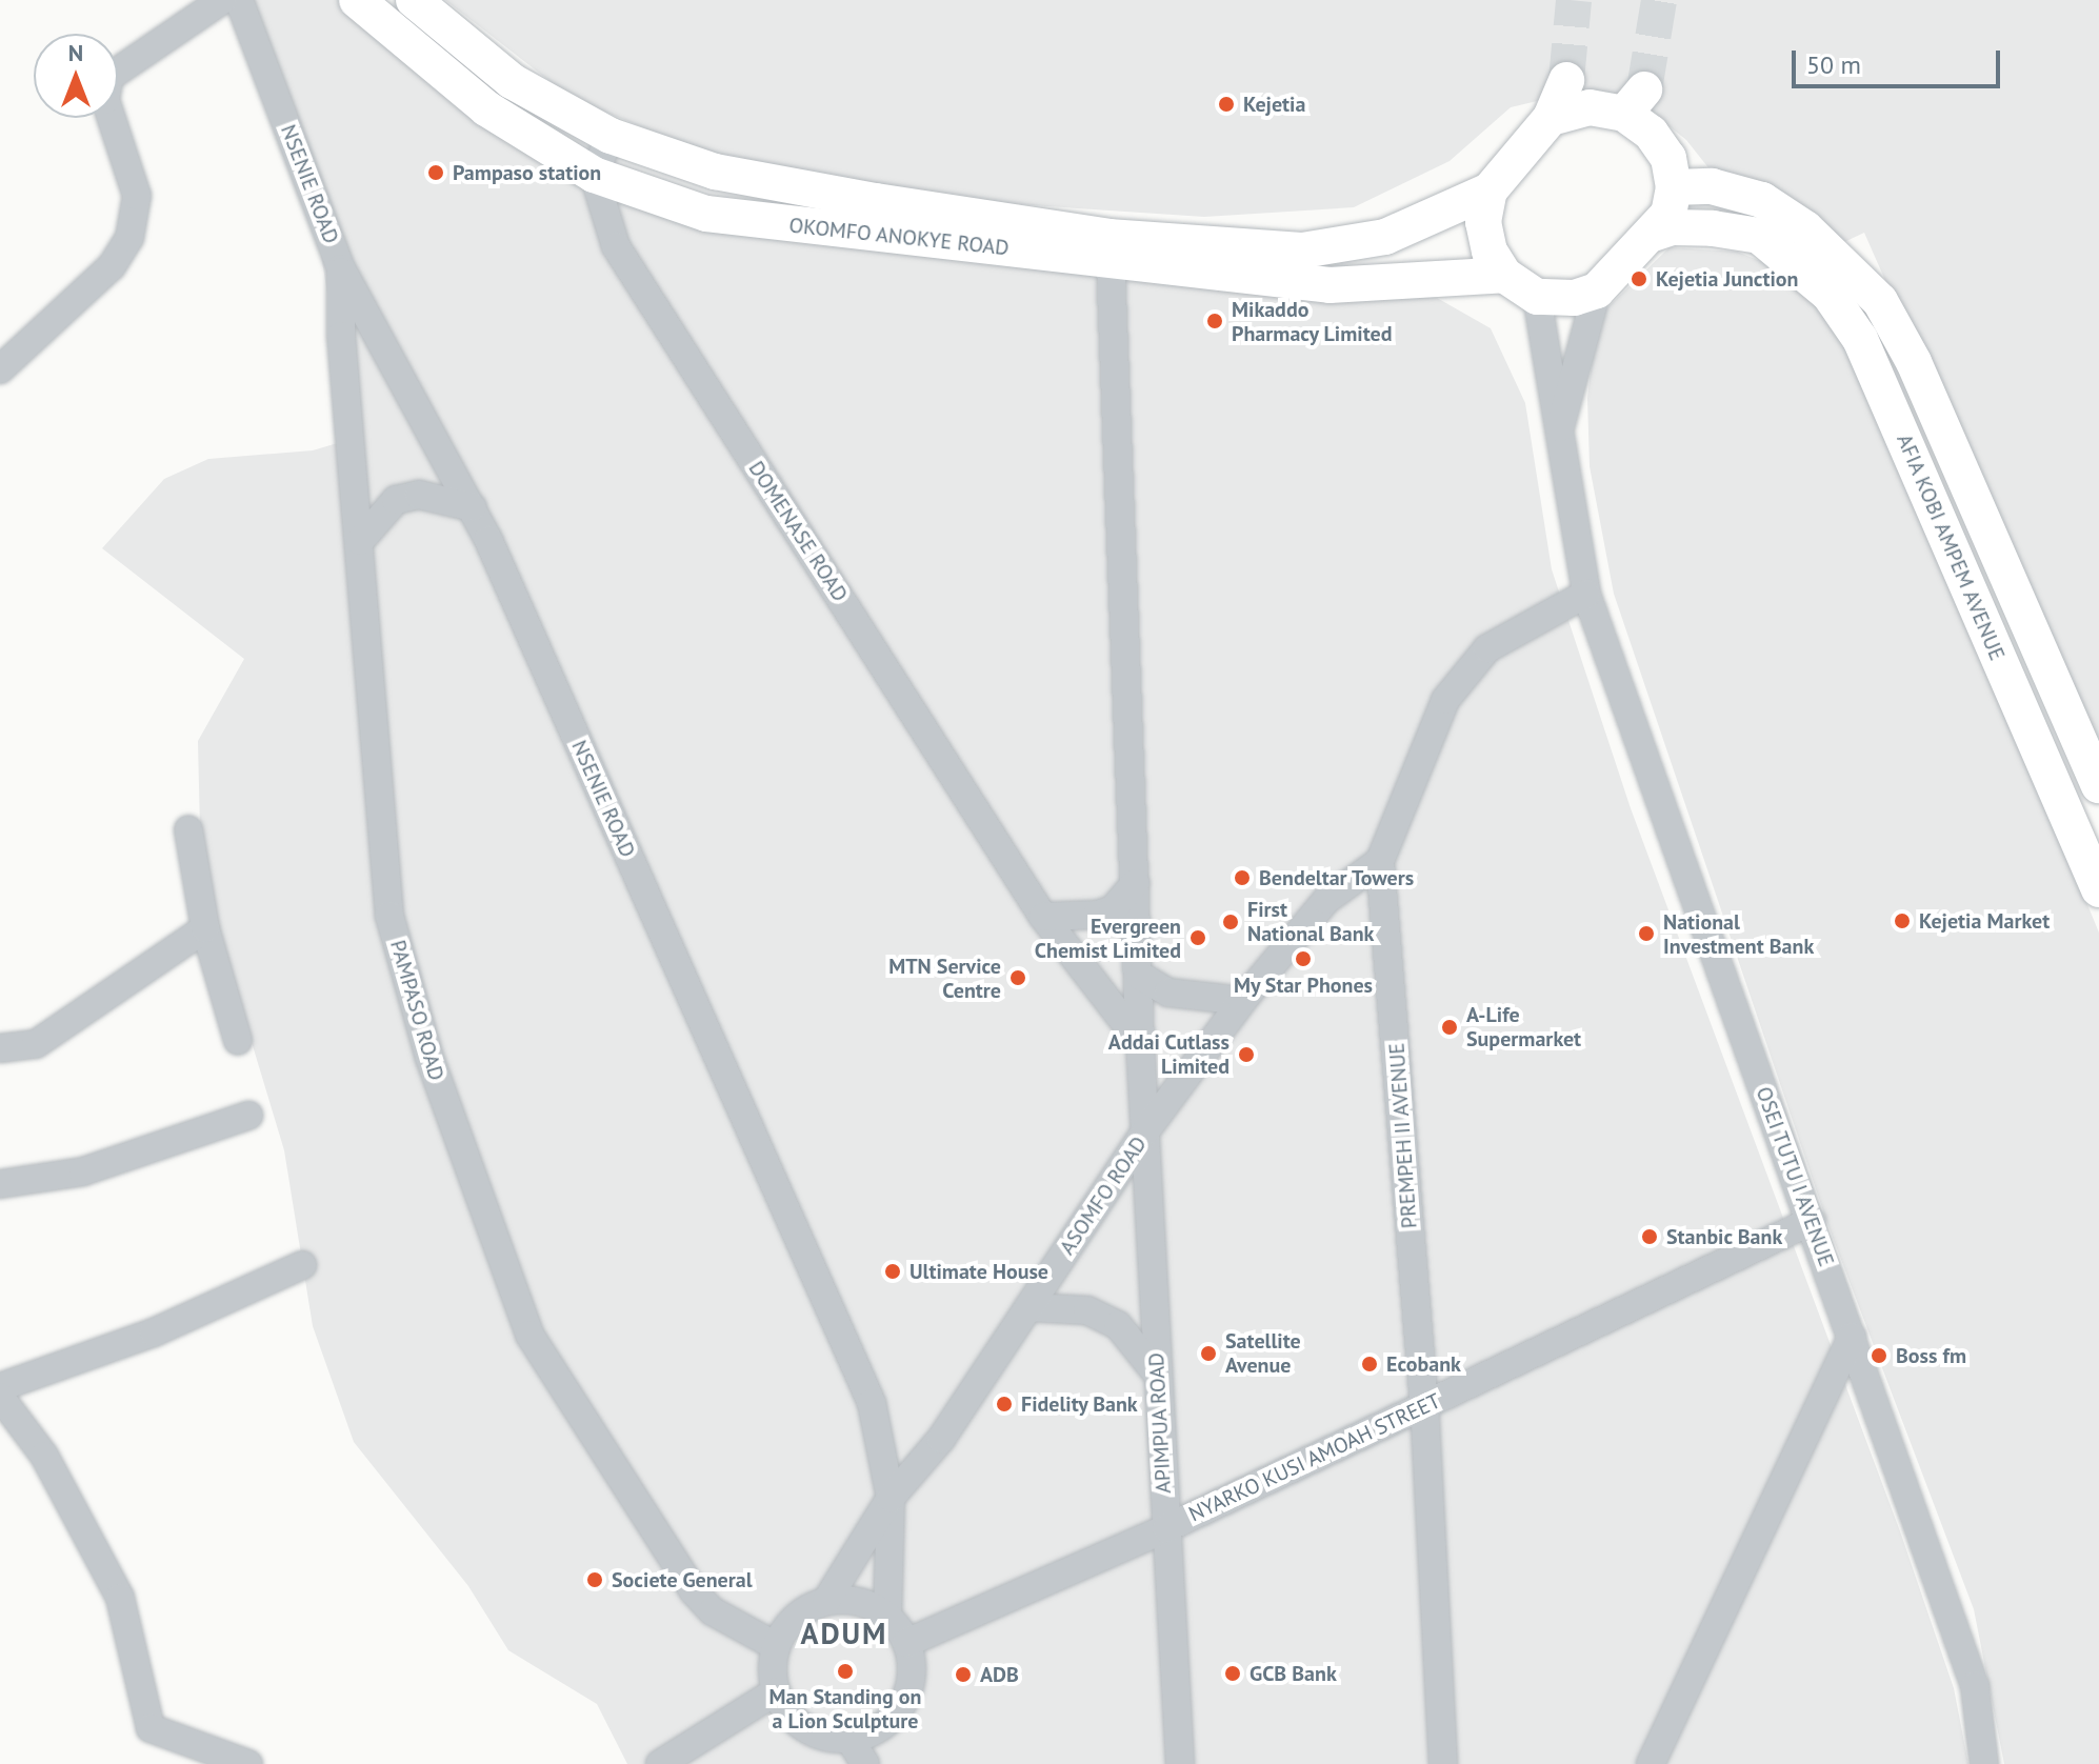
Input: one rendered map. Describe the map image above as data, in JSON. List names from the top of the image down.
{
  "streets": {
    "main road": ["OKOMFO ANOKYE ROAD", "AFIA KOBI AMPEM AVENUE"],
    "street": [
      "NSENIE ROAD",
      "DOMENASE ROAD",
      "PAMPASO ROAD",
      "PREMPEH II AVENUE",
      "OSEI TUTU I AVENUE",
      "ASOMFO ROAD",
      "APIMPUA ROAD",
      "NYARKO KUSI AMOAH STREET"
    ]
  },
  "crossings": [
    ["NSENIE ROAD", "PAMPASO ROAD"],
    ["NSENIE ROAD", "ASOMFO ROAD"],
    ["OKOMFO ANOKYE ROAD", "DOMENASE ROAD"],
    ["OKOMFO ANOKYE ROAD", "AFIA KOBI AMPEM AVENUE"],
    ["OKOMFO ANOKYE ROAD", "OSEI TUTU I AVENUE"],
    ["OKOMFO ANOKYE ROAD", "APIMPUA ROAD"],
    ["DOMENASE ROAD", "APIMPUA ROAD"],
    ["AFIA KOBI AMPEM AVENUE", "OSEI TUTU I AVENUE"],
    ["PAMPASO ROAD", "NYARKO KUSI AMOAH STREET"],
    ["PREMPEH II AVENUE", "OSEI TUTU I AVENUE"],
    ["PREMPEH II AVENUE", "ASOMFO ROAD"],
    ["PREMPEH II AVENUE", "NYARKO KUSI AMOAH STREET"],
    ["OSEI TUTU I AVENUE", "NYARKO KUSI AMOAH STREET"],
    ["ASOMFO ROAD", "APIMPUA ROAD"],
    ["APIMPUA ROAD", "NYARKO KUSI AMOAH STREET"]
  ],
  "districts": ["ADUM"],
  "places": [
    "Kejetia",
    "Pampaso station",
    "Kejetia Junction",
    "Mikaddo Pharmacy Limited",
    "Bendeltar Towers",
    "Kejetia Market",
    "First National Bank",
    "National Investment Bank",
    "Evergreen Chemist Limited",
    "My Star Phones",
    "MTN Service Centre",
    "A-Life Supermarket",
    "Addai Cutlass Limited",
    "Stanbic Bank",
    "Ultimate House",
    "Satellite Avenue",
    "Boss fm",
    "Ecobank",
    "Fidelity Bank",
    "Societe General",
    "Man Standing on a Lion Sculpture",
    "GCB Bank",
    "ADB"
  ],
  "scale_bar": "50 m",
  "north": "top"
}
